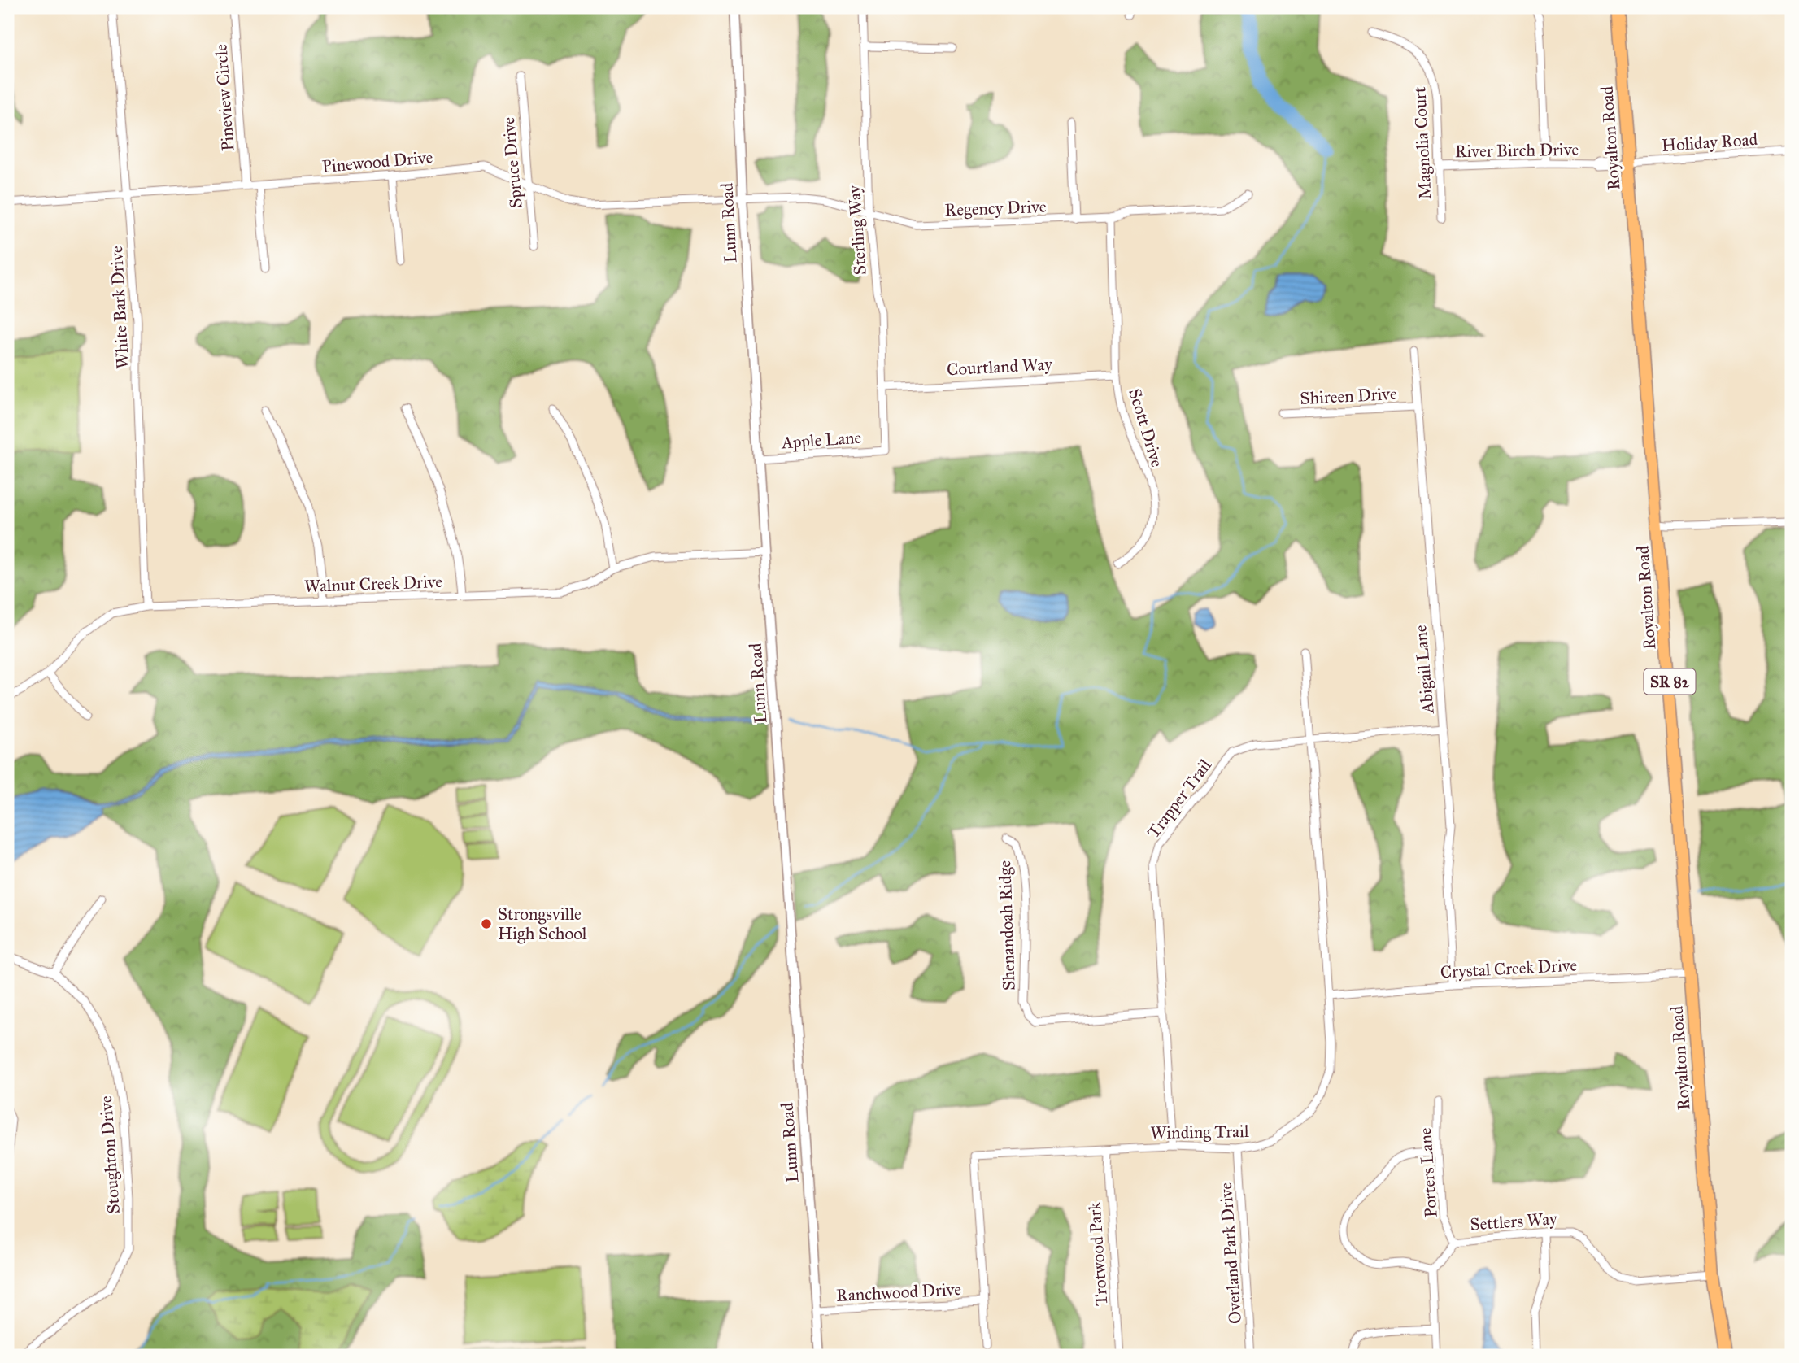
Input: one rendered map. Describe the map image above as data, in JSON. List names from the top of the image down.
{
  "streets": {
    "main road": ["Royalton Road", "SR 82"],
    "street": [
      "Pineview Circle",
      "Holiday Road",
      "Magnolia Court",
      "River Birch Drive",
      "Pinewood Drive",
      "Spruce Drive",
      "Regency Drive",
      "Lunn Road",
      "Sterling Way",
      "White Bark Drive",
      "Courtland Way",
      "Shireen Drive",
      "Scott Drive",
      "Apple Lane",
      "Walnut Creek Drive",
      "Abigail Lane",
      "Trapper Trail",
      "Shenandoah Ridge",
      "Crystal Creek Drive",
      "Winding Trail",
      "Stoughton Drive",
      "Porters Lane",
      "Settlers Way",
      "Overland Park Drive",
      "Trotwood Park",
      "Ranchwood Drive"
    ]
  },
  "crossings": [
    ["Pineview Circle", "Pinewood Drive"],
    ["Royalton Road", "Holiday Road"],
    ["Royalton Road", "River Birch Drive"],
    ["Royalton Road", "Crystal Creek Drive"],
    ["Royalton Road", "Settlers Way"],
    ["Holiday Road", "River Birch Drive"],
    ["Magnolia Court", "River Birch Drive"],
    ["Pinewood Drive", "Spruce Drive"],
    ["Pinewood Drive", "Regency Drive"],
    ["Pinewood Drive", "Lunn Road"],
    ["Pinewood Drive", "White Bark Drive"],
    ["Regency Drive", "Lunn Road"],
    ["Regency Drive", "Sterling Way"],
    ["Regency Drive", "Scott Drive"],
    ["Lunn Road", "Apple Lane"],
    ["Lunn Road", "Walnut Creek Drive"],
    ["Lunn Road", "Ranchwood Drive"],
    ["Sterling Way", "Courtland Way"],
    ["Sterling Way", "Apple Lane"],
    ["White Bark Drive", "Walnut Creek Drive"],
    ["Courtland Way", "Scott Drive"],
    ["Shireen Drive", "Abigail Lane"],
    ["Abigail Lane", "Trapper Trail"],
    ["Abigail Lane", "Crystal Creek Drive"],
    ["Trapper Trail", "Shenandoah Ridge"],
    ["Trapper Trail", "Winding Trail"],
    ["Crystal Creek Drive", "Winding Trail"],
    ["Winding Trail", "Overland Park Drive"],
    ["Winding Trail", "Trotwood Park"],
    ["Winding Trail", "Ranchwood Drive"],
    ["Porters Lane", "Settlers Way"]
  ],
  "places": ["Strongsville High School"]
}
